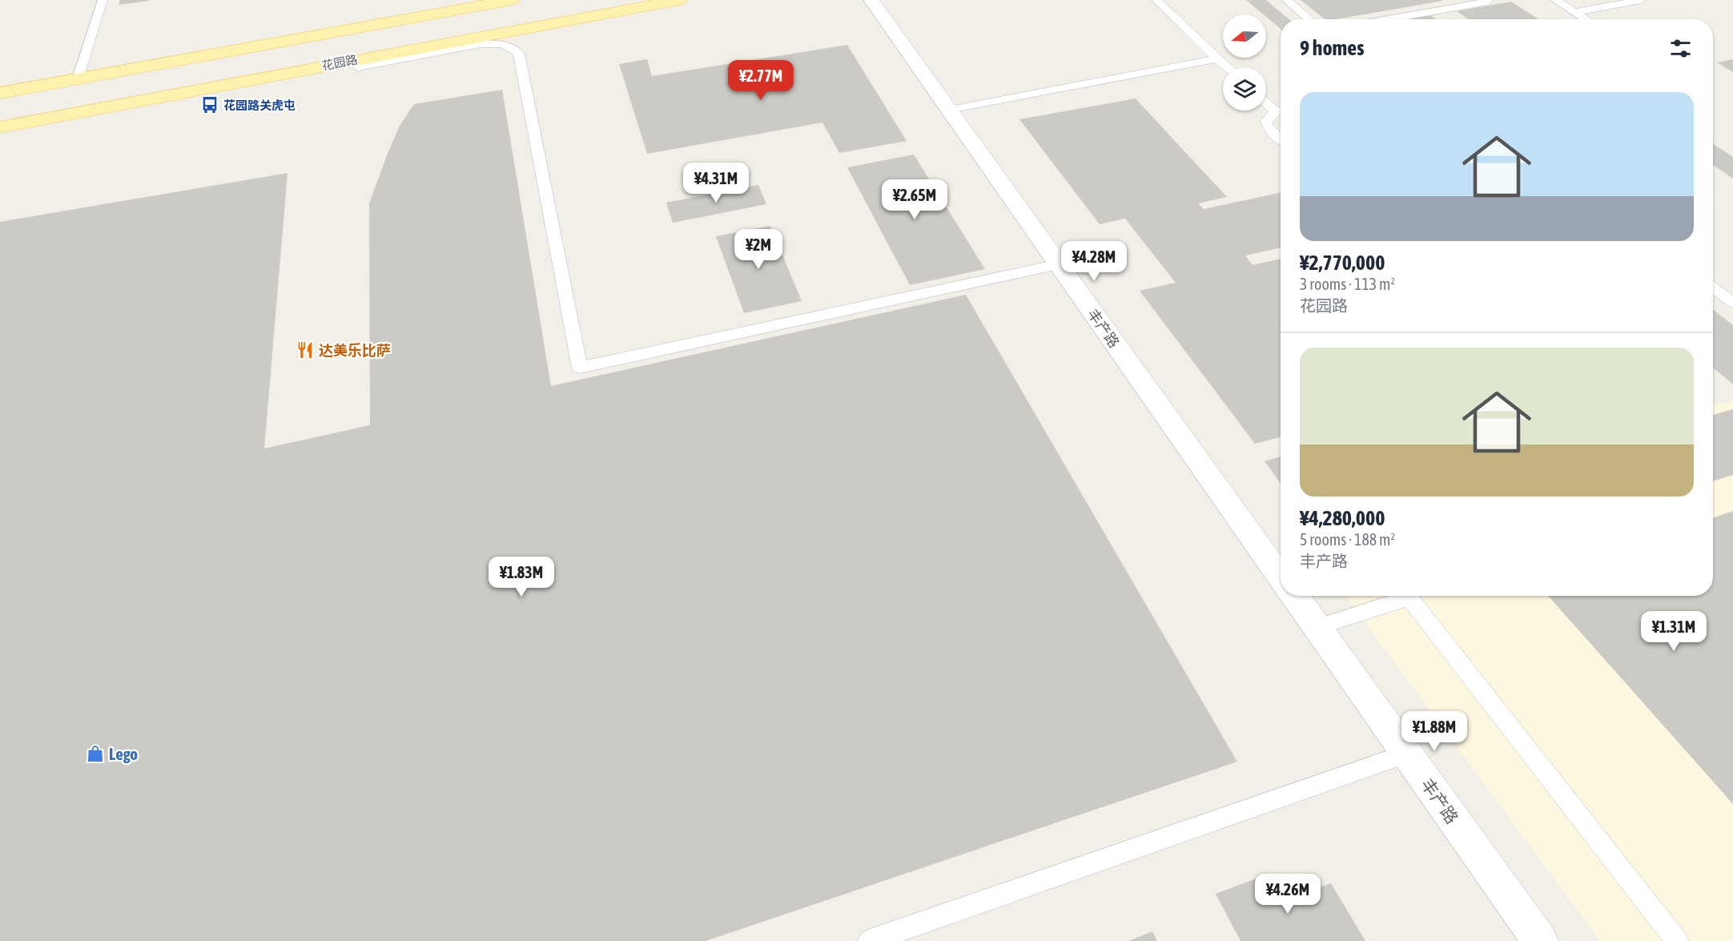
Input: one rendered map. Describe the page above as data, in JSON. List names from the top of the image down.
{
  "streets": {
    "main road": ["花园路"],
    "street": ["丰产路"]
  },
  "places": {
    "bus stop": ["花园路关虎屯"],
    "restaurant": ["达美乐比萨"],
    "shop": ["Lego"]
  },
  "north": "left",
  "page": {
    "heading": "9 homes",
    "price": [
      "¥2.77M",
      "¥4.31M",
      "¥2.65M",
      "¥2M",
      "¥4.28M",
      "¥1.83M",
      "¥1.31M",
      "¥1.88M",
      "¥4.26M"
    ],
    "list": [
      {
        "name": "¥2,770,000",
        "note": "3 rooms · 113 m² · 花园路"
      },
      {
        "name": "¥4,280,000",
        "note": "5 rooms · 188 m² · 丰产路"
      }
    ]
  }
}
